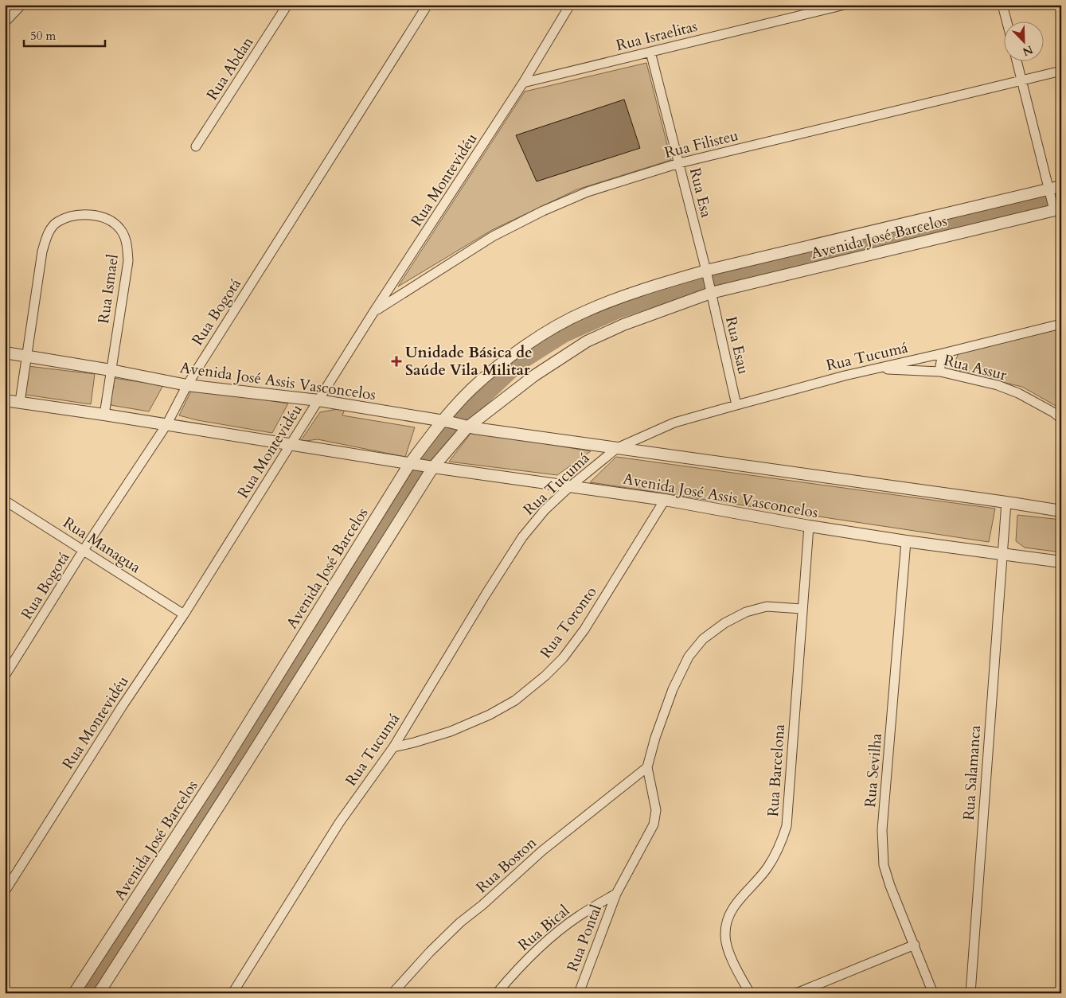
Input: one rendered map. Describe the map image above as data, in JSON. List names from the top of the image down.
{
  "streets": {
    "street": [
      "Rua Israelitas",
      "Rua Abdan",
      "Rua Filisteu",
      "Rua Montevidéu",
      "Rua Esa",
      "Avenida José Barcelos",
      "Rua Ismael",
      "Rua Bogotá",
      "Rua Esau",
      "Rua Tucumá",
      "Rua Assur",
      "Avenida José Assis Vasconcelos",
      "Rua Managua",
      "Rua Toronto",
      "Rua Barcelona",
      "Rua Sevilha",
      "Rua Salamanca",
      "Rua Boston",
      "Rua Bical",
      "Rua Pontal"
    ]
  },
  "crossings": [
    ["Rua Israelitas", "Rua Montevidéu"],
    ["Rua Israelitas", "Rua Esa"],
    ["Rua Filisteu", "Rua Montevidéu"],
    ["Rua Filisteu", "Rua Esa"],
    ["Rua Montevidéu", "Avenida José Assis Vasconcelos"],
    ["Rua Montevidéu", "Rua Managua"],
    ["Rua Esa", "Avenida José Barcelos"],
    ["Avenida José Barcelos", "Rua Esau"],
    ["Avenida José Barcelos", "Avenida José Assis Vasconcelos"],
    ["Rua Ismael", "Avenida José Assis Vasconcelos"],
    ["Rua Bogotá", "Avenida José Assis Vasconcelos"],
    ["Rua Bogotá", "Rua Managua"],
    ["Rua Esau", "Rua Tucumá"],
    ["Rua Tucumá", "Rua Assur"],
    ["Rua Tucumá", "Avenida José Assis Vasconcelos"],
    ["Rua Tucumá", "Rua Toronto"],
    ["Avenida José Assis Vasconcelos", "Rua Toronto"],
    ["Avenida José Assis Vasconcelos", "Rua Barcelona"],
    ["Avenida José Assis Vasconcelos", "Rua Sevilha"],
    ["Avenida José Assis Vasconcelos", "Rua Salamanca"],
    ["Rua Bical", "Rua Pontal"]
  ],
  "places": {
    "health": ["Unidade Básica de Saúde Vila Militar"]
  },
  "scale_bar": "50 m",
  "north": "bottom right"
}
